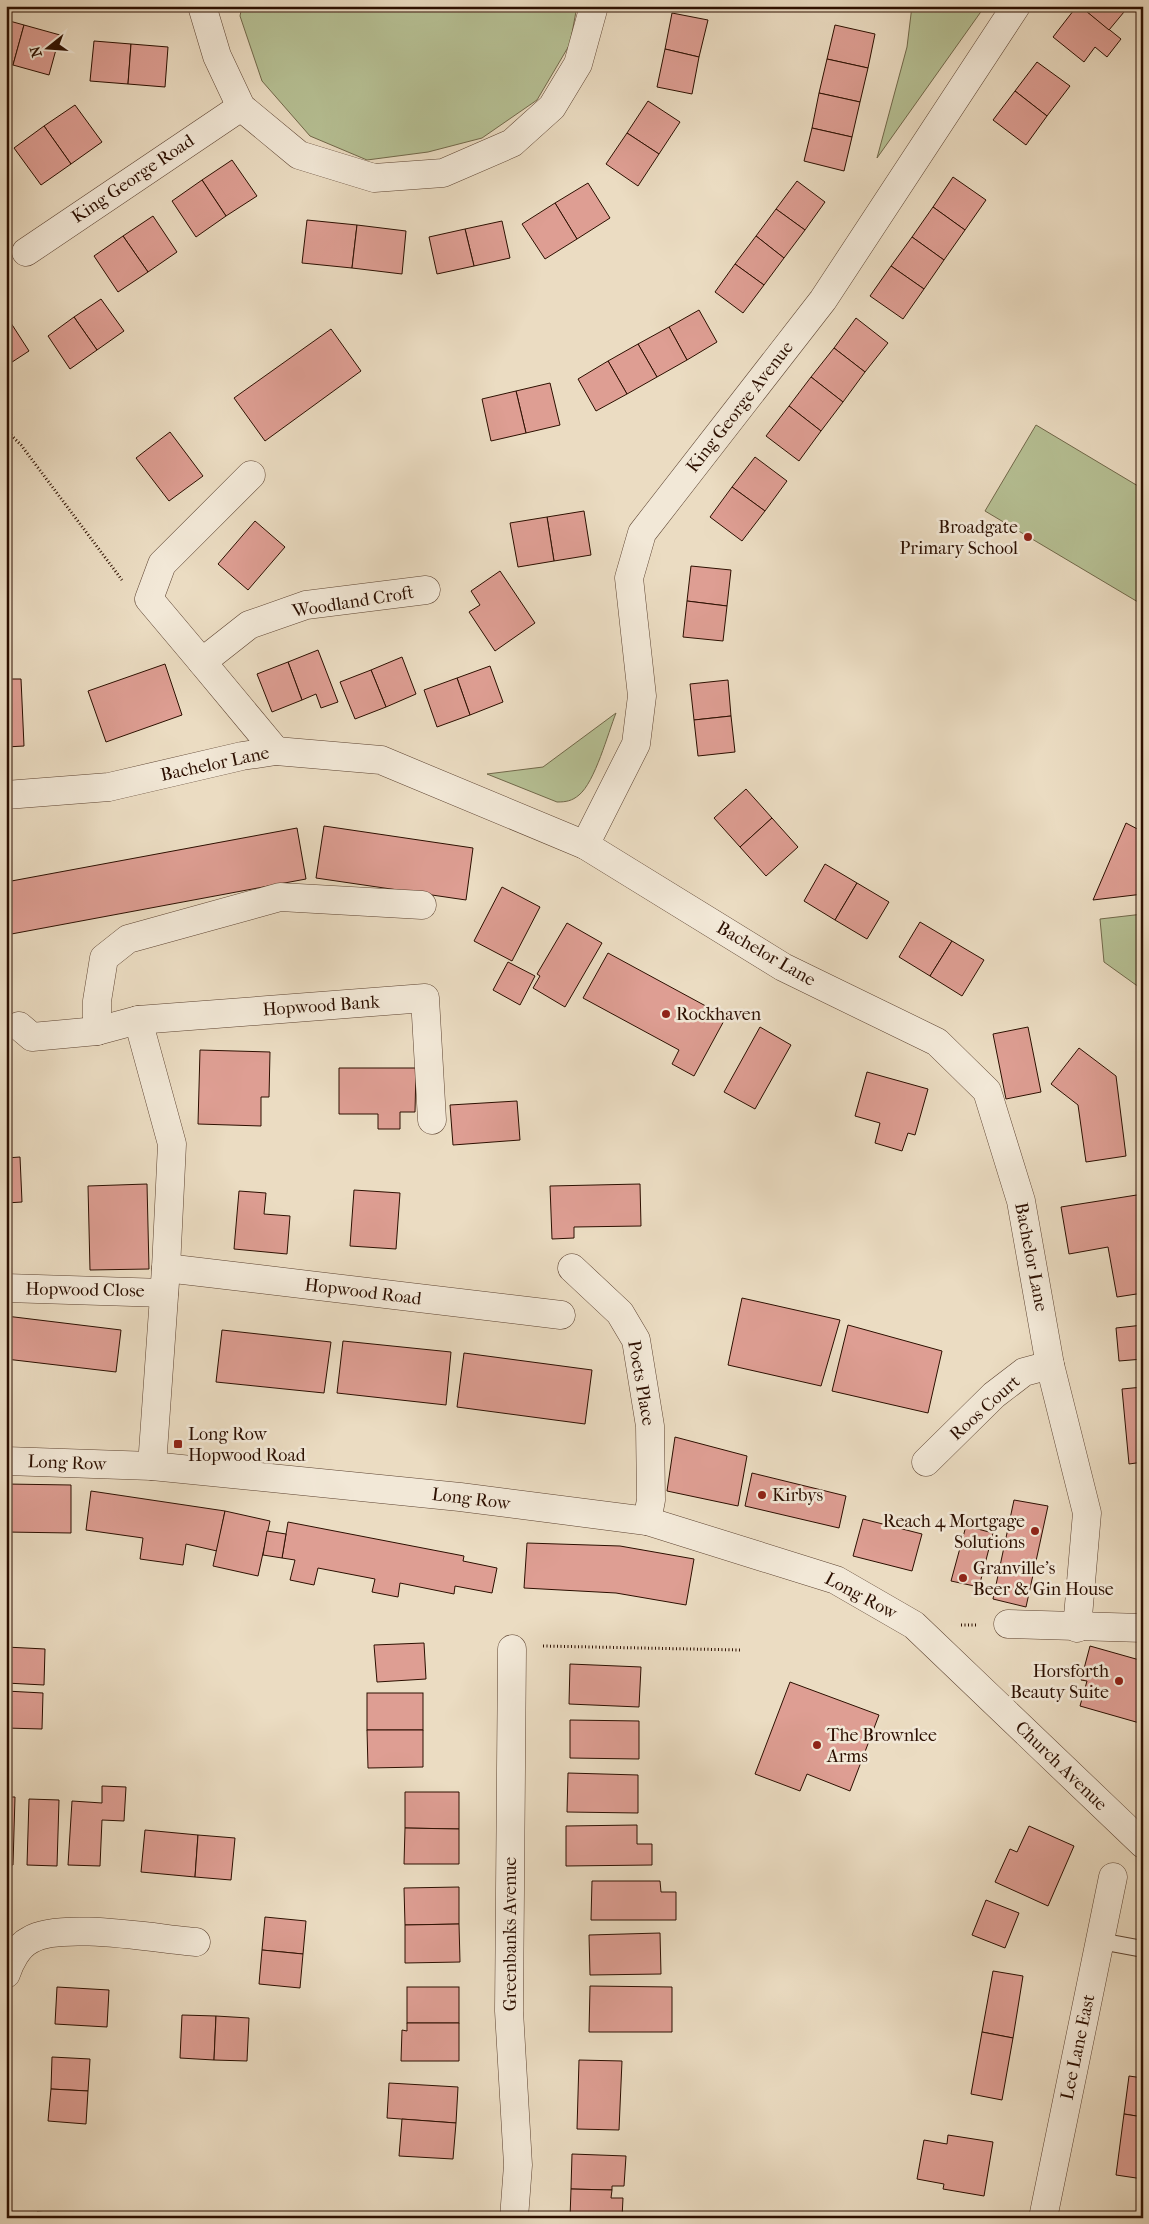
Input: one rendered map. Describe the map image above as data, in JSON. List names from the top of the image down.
{
  "streets": {
    "street": [
      "King George Road",
      "King George Avenue",
      "Woodland Croft",
      "Bachelor Lane",
      "Hopwood Bank",
      "Hopwood Close",
      "Hopwood Road",
      "Poets Place",
      "Roos Court",
      "Long Row",
      "Church Avenue",
      "Greenbanks Avenue",
      "Lee Lane East"
    ]
  },
  "crossings": [
    ["King George Avenue", "Bachelor Lane"],
    ["Bachelor Lane", "Roos Court"],
    ["Hopwood Close", "Hopwood Road"],
    ["Poets Place", "Long Row"],
    ["Long Row", "Church Avenue"]
  ],
  "places": {
    "other": [
      "Broadgate Primary School",
      "Rockhaven",
      "Kirbys",
      "Reach 4 Mortgage Solutions",
      "Granville's Beer & Gin House",
      "Horsforth Beauty Suite",
      "The Brownlee Arms"
    ],
    "transit": ["Long Row Hopwood Road"]
  },
  "north": "left"
}
